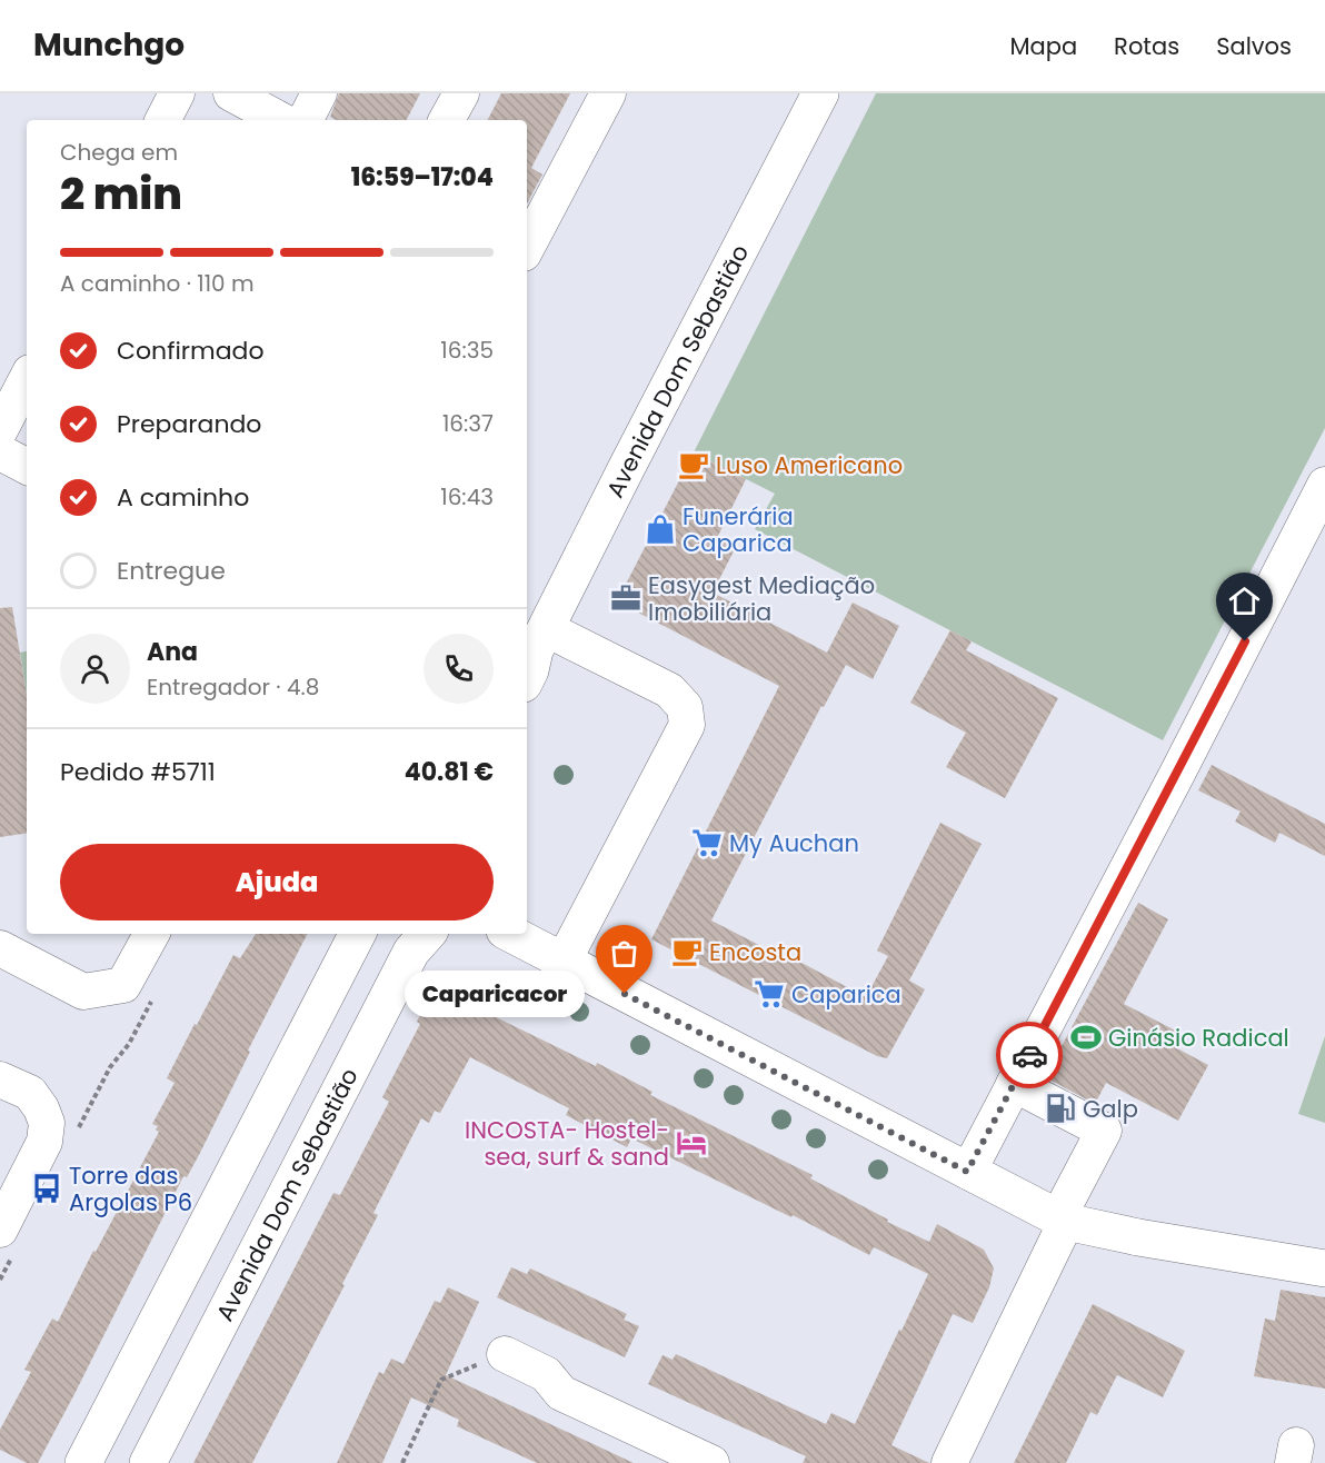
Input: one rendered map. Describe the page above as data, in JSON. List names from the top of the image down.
{
  "streets": {
    "main road": ["Avenida Dom Sebastião"]
  },
  "places": {
    "cafe": ["Luso Americano", "Encosta"],
    "shop": ["Funerária Caparica"],
    "office": ["Easygest Mediação Imobiliária"],
    "supermarket": ["My Auchan", "Caparica"],
    "other": ["Caparicacor"],
    "sports": ["Ginásio Radical"],
    "fuel station": ["Galp"],
    "hotel": ["INCOSTA- Hostel- sea, surf & sand"],
    "bus stop": ["Torre das Argolas P6"]
  },
  "page": {
    "header": "Munchgo",
    "nav": ["Mapa", "Rotas", "Salvos"],
    "heading": ["2 min", "Chega em", "16:59–17:04"],
    "panel": [
      "Ana",
      "Entregador · 4.8",
      "Pedido #5711",
      "40.81 €"
    ],
    "bar": "A caminho · 110 m",
    "list": [
      ["Confirmado", "16:35"],
      ["Preparando", "16:37"],
      ["A caminho", "16:43"],
      "Entregue"
    ],
    "buttons": "Ajuda",
    "bubble": "Caparicacor"
  }
}
